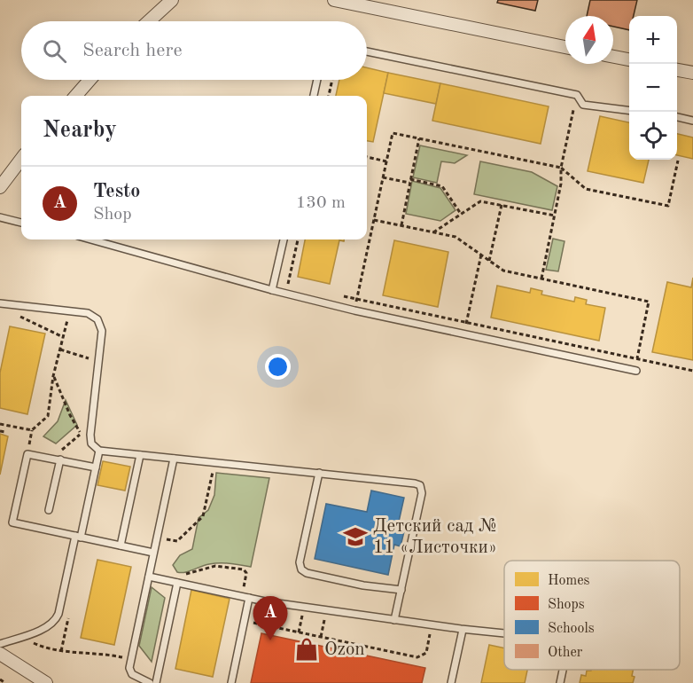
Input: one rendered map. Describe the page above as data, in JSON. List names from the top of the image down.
{
  "places": {
    "school or university": ["Детский сад № 11 «Листочки»"],
    "shop": ["Ozon"]
  },
  "legend": [
    "Homes",
    "Shops",
    "Schools",
    "Other"
  ],
  "north": "top",
  "page": {
    "map_buttons": ["+", "−"],
    "search": "Search here",
    "heading": "Nearby",
    "list": [
      {
        "mark": "A",
        "name": "Testo",
        "note": "Shop",
        "value": "130 m"
      }
    ],
    "pins": "A"
  }
}
